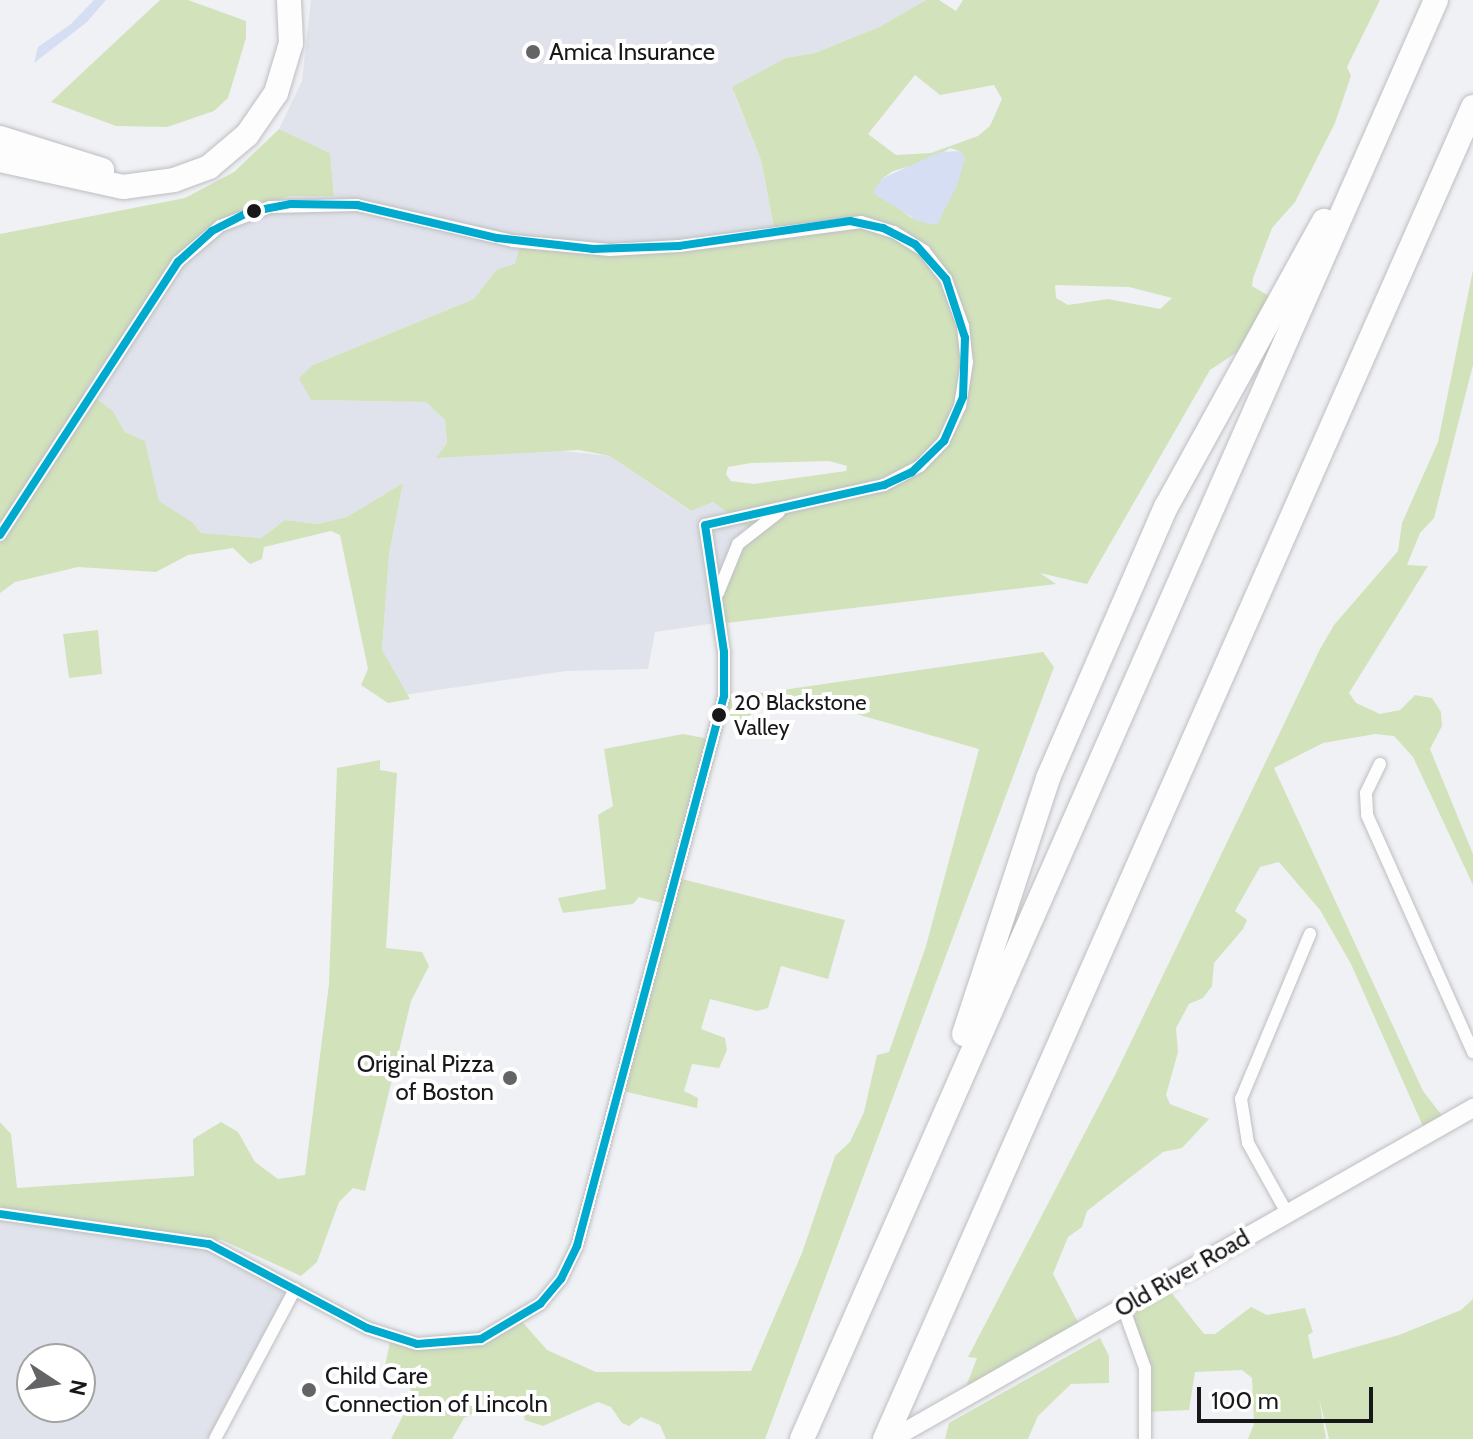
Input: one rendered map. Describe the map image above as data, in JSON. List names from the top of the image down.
{
  "streets": {
    "main road": ["Old River Road"]
  },
  "places": [
    "Amica Insurance",
    "20 Blackstone Valley",
    "Original Pizza of Boston",
    "Child Care Connection of Lincoln"
  ],
  "scale_bar": "100 m",
  "north": "right"
}
